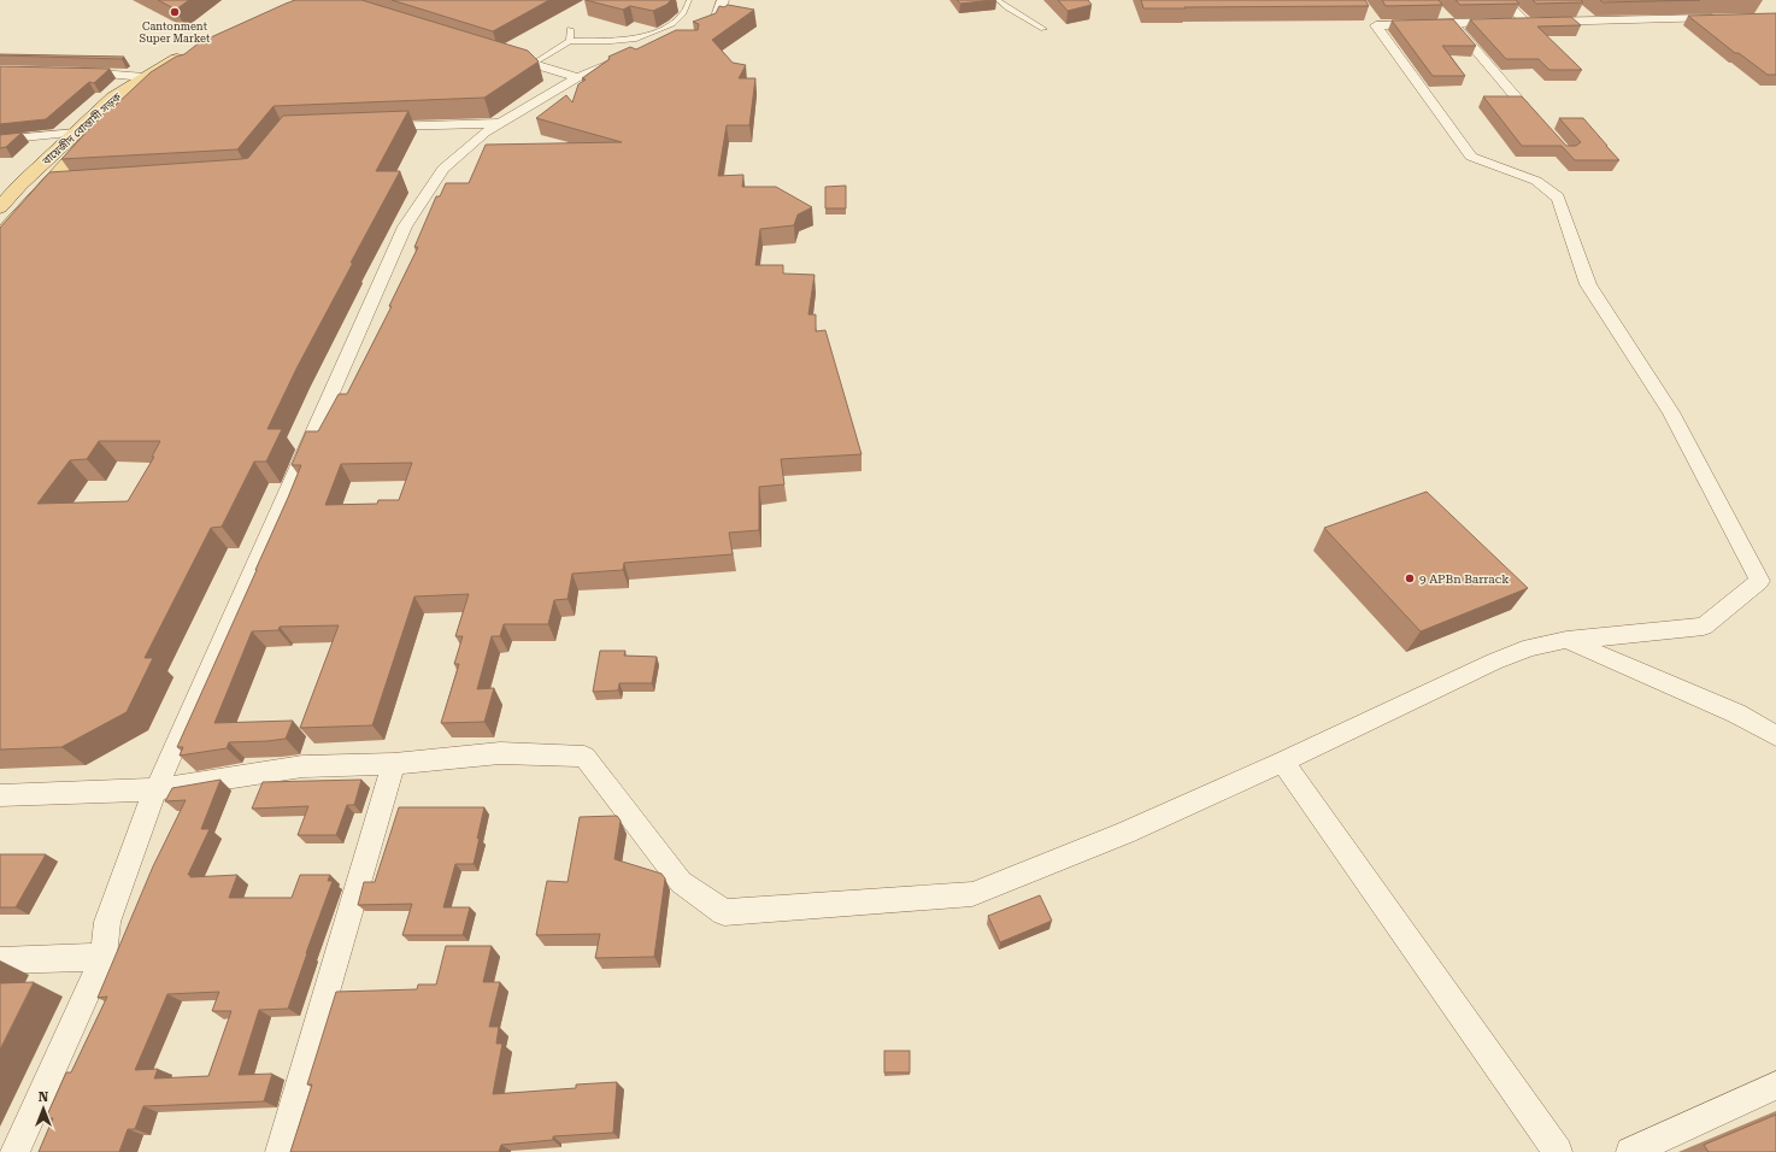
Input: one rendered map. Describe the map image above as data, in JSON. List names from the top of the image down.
{
  "streets": {
    "main road": ["বায়েজীদ বোস্তামী সড়ক"]
  },
  "places": ["Cantonment Super Market", "9 APBn Barrack"],
  "north": "top"
}
